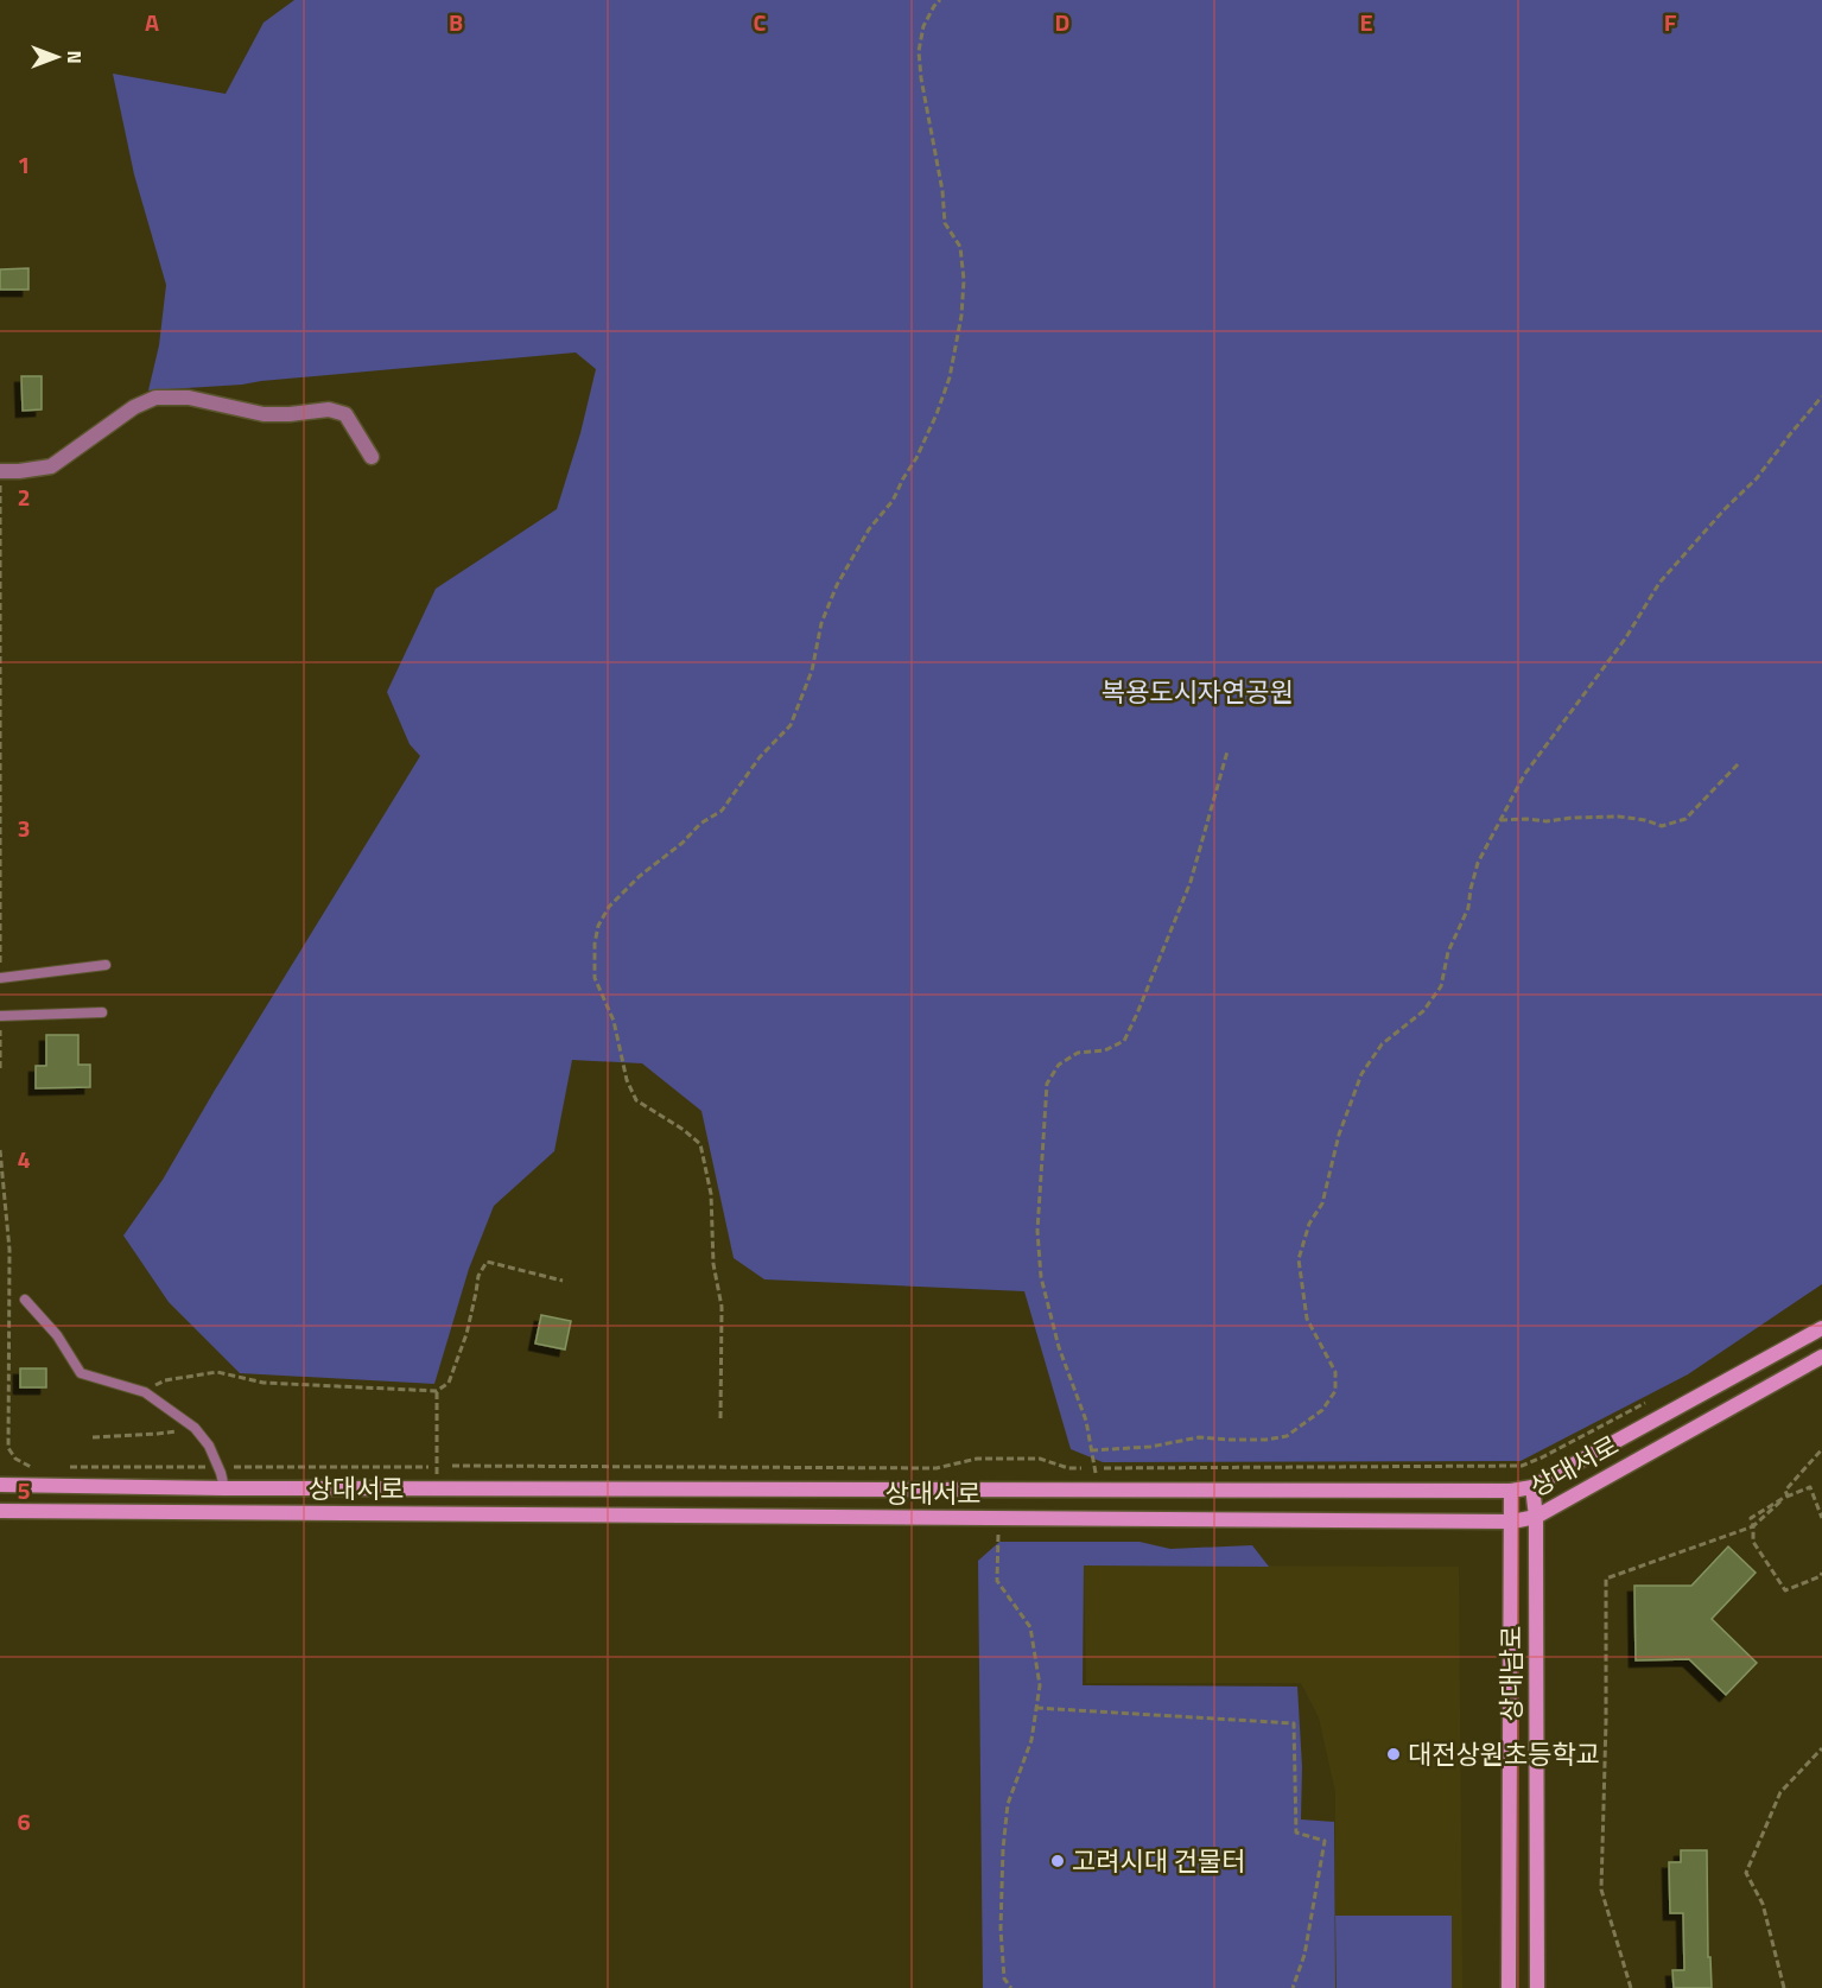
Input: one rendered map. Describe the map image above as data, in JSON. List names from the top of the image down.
{
  "streets": {
    "street": ["상대서로", "상대남로"]
  },
  "crossings": [
    ["상대서로", "상대남로"]
  ],
  "parks": ["복용도시자연공원"],
  "places": ["대전상원초등학교", "고려시대 건물터"],
  "north": "right",
  "grid": {
    "columns": [
      "A",
      "B",
      "C",
      "D",
      "E",
      "F"
    ],
    "rows": [
      "1",
      "2",
      "3",
      "4",
      "5",
      "6"
    ]
  }
}
